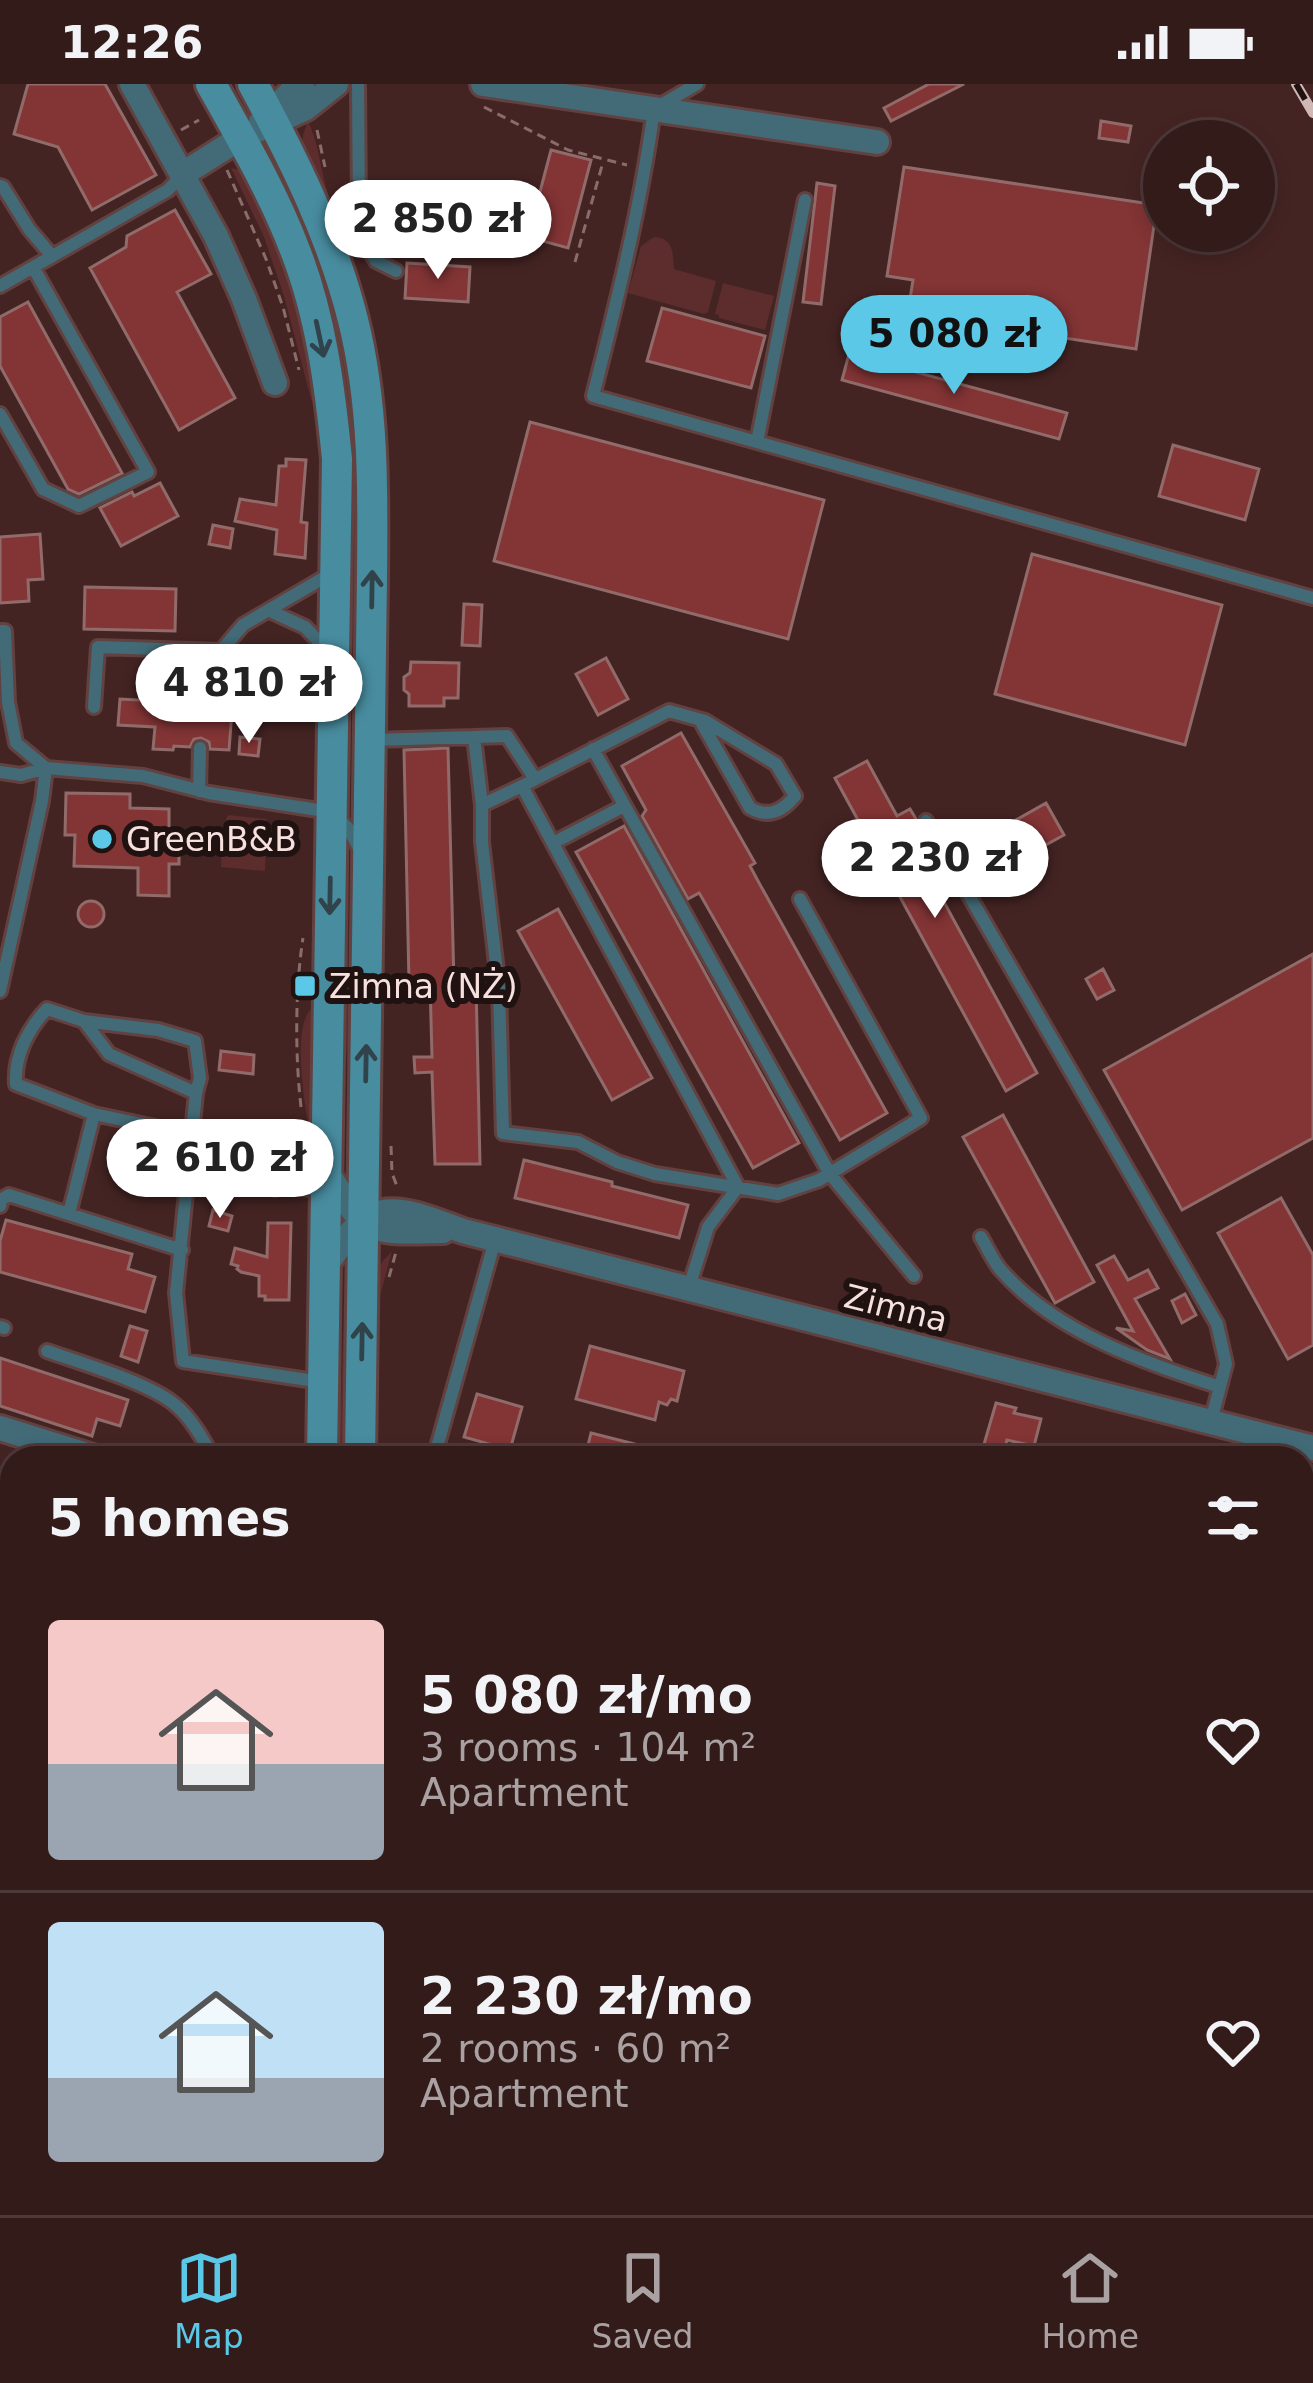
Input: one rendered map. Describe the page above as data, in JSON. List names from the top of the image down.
{
  "streets": {
    "street": ["Zimna"]
  },
  "places": {
    "other": ["GreenB&B"],
    "transit": ["Zimna (NŻ)"]
  },
  "page": {
    "status": "12:26",
    "price": [
      "2 850 zł",
      "5 080 zł",
      "4 810 zł",
      "2 230 zł",
      "2 610 zł"
    ],
    "heading": "5 homes",
    "list": [
      {
        "name": "5 080 zł/mo",
        "note": "3 rooms · 104 m² · Apartment"
      },
      {
        "name": "2 230 zł/mo",
        "note": "2 rooms · 60 m² · Apartment"
      }
    ],
    "tabs": ["Map", "Saved", "Home"]
  }
}
